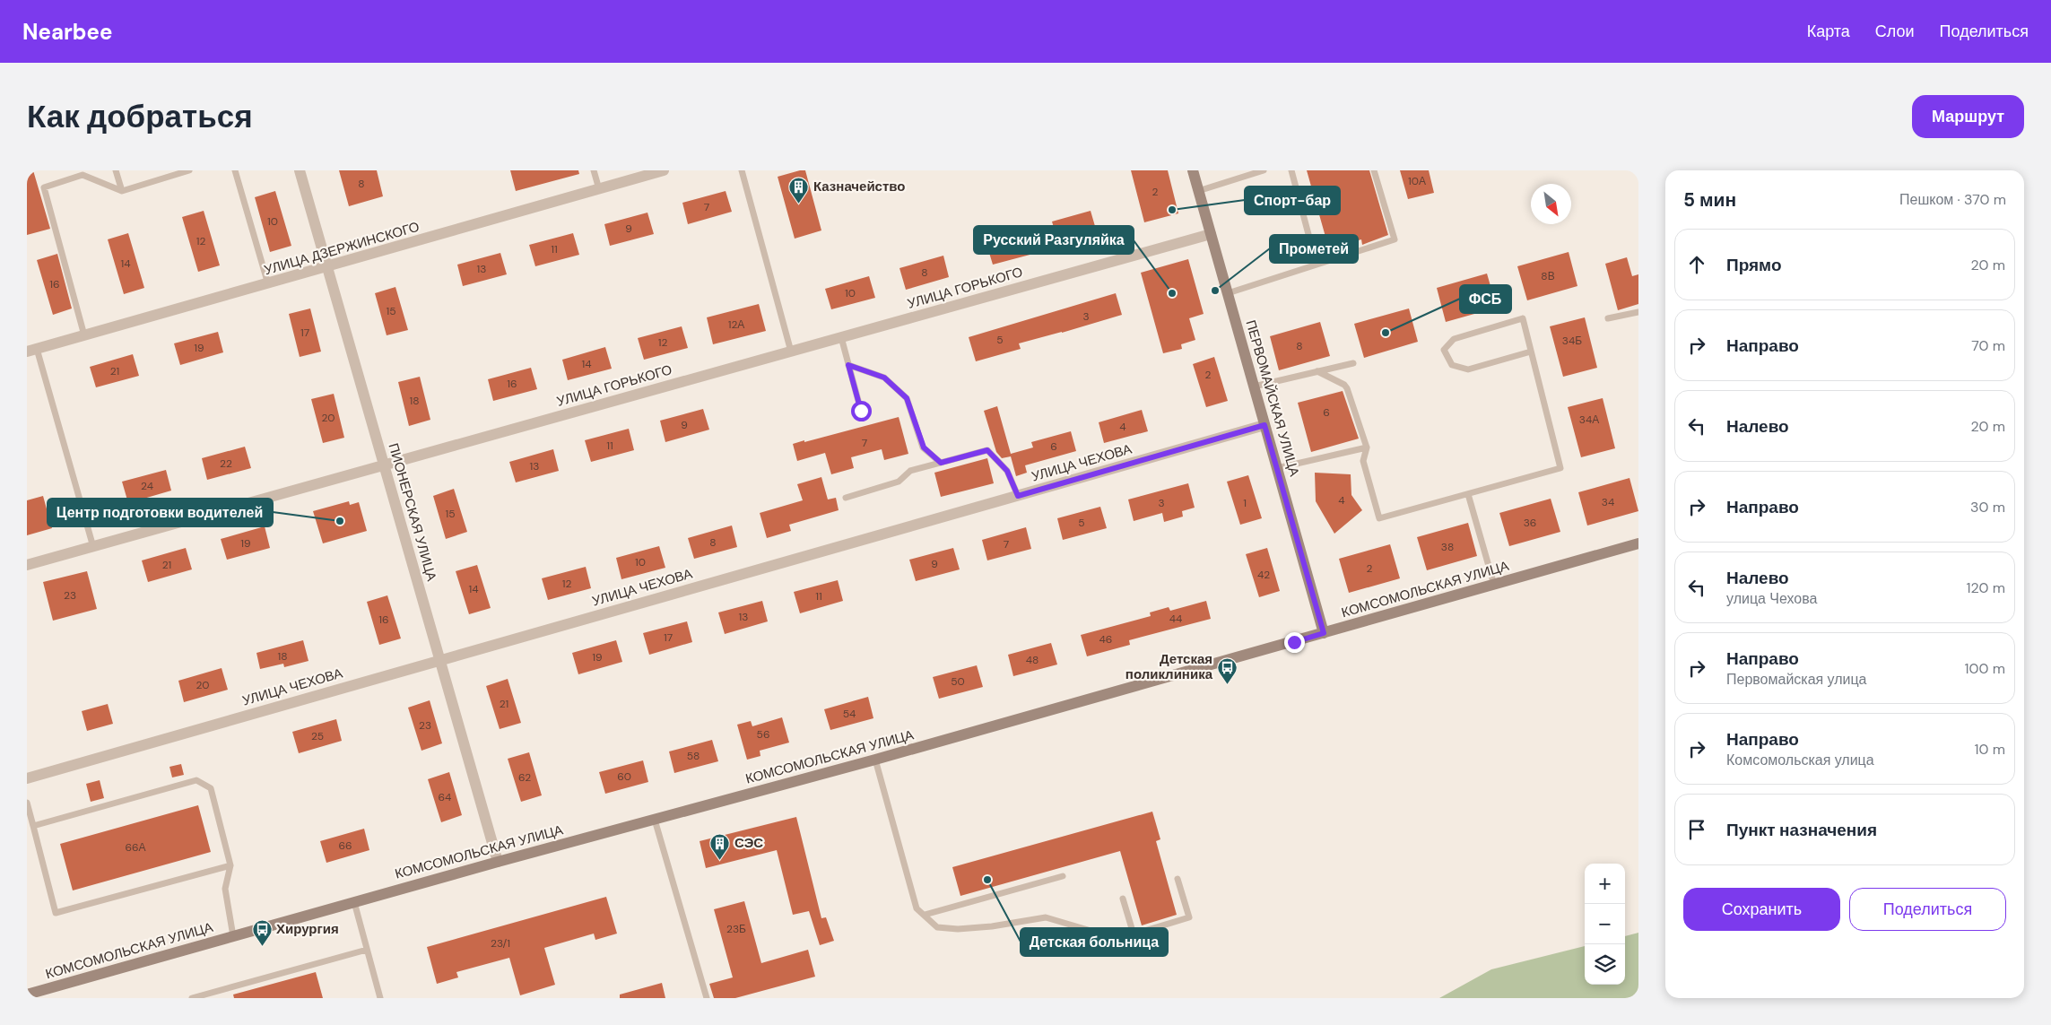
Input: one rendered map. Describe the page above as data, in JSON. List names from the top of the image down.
{
  "streets": {
    "street": [
      "УЛИЦА ДЗЕРЖИНСКОГО",
      "УЛИЦА ГОРЬКОГО",
      "ПЕРВОМАЙСКАЯ УЛИЦА",
      "УЛИЦА ЧЕХОВА",
      "ПИОНЕРСКАЯ УЛИЦА",
      "КОМСОМОЛЬСКАЯ УЛИЦА"
    ]
  },
  "crossings": [
    ["УЛИЦА ДЗЕРЖИНСКОГО", "ПИОНЕРСКАЯ УЛИЦА"],
    ["УЛИЦА ГОРЬКОГО", "ПЕРВОМАЙСКАЯ УЛИЦА"],
    ["УЛИЦА ГОРЬКОГО", "ПИОНЕРСКАЯ УЛИЦА"],
    ["ПЕРВОМАЙСКАЯ УЛИЦА", "УЛИЦА ЧЕХОВА"],
    ["ПЕРВОМАЙСКАЯ УЛИЦА", "КОМСОМОЛЬСКАЯ УЛИЦА"],
    ["УЛИЦА ЧЕХОВА", "ПИОНЕРСКАЯ УЛИЦА"],
    ["ПИОНЕРСКАЯ УЛИЦА", "КОМСОМОЛЬСКАЯ УЛИЦА"]
  ],
  "places": {
    "building": ["Казначейство", "СЭС"],
    "other": [
      "Спорт-бар",
      "Прометей",
      "Русский Разгуляйка",
      "ФСБ",
      "Центр подготовки водителей",
      "Детская больница"
    ],
    "bus stop": ["Детская поликлиника", "Хирургия"]
  },
  "house_numbers": [
    "10А",
    "8",
    "2",
    "7",
    "10",
    "9",
    "12",
    "11",
    "14",
    "13",
    "8",
    "8В",
    "16",
    "10",
    "15",
    "3",
    "12А",
    "17",
    "5",
    "34Б",
    "12",
    "8",
    "19",
    "14",
    "21",
    "2",
    "16",
    "18",
    "6",
    "20",
    "34А",
    "9",
    "4",
    "7",
    "11",
    "6",
    "22",
    "13",
    "24",
    "4",
    "34",
    "3",
    "1",
    "15",
    "5",
    "36",
    "8",
    "19",
    "7",
    "38",
    "10",
    "9",
    "21",
    "2",
    "42",
    "12",
    "14",
    "23",
    "11",
    "13",
    "44",
    "16",
    "17",
    "46",
    "18",
    "19",
    "48",
    "50",
    "20",
    "21",
    "54",
    "23",
    "56",
    "25",
    "58",
    "60",
    "62",
    "64",
    "66",
    "66А",
    "23Б",
    "23/1"
  ],
  "north": "bottom right",
  "page": {
    "header": "Nearbee",
    "nav": ["Карта", "Слои", "Поделиться"],
    "buttons": [
      "Маршрут",
      ["Сохранить", "Поделиться"]
    ],
    "title": "Как добраться",
    "heading": ["5 мин", "Пешком · 370 m"],
    "list": [
      ["Прямо", "20 m"],
      ["Направо", "70 m"],
      ["Налево", "20 m"],
      ["Направо", "30 m"],
      ["Налево", "улица Чехова", "120 m"],
      ["Направо", "Первомайская улица", "100 m"],
      ["Направо", "Комсомольская улица", "10 m"],
      "Пункт назначения"
    ],
    "map_buttons": ["+", "−"]
  }
}
